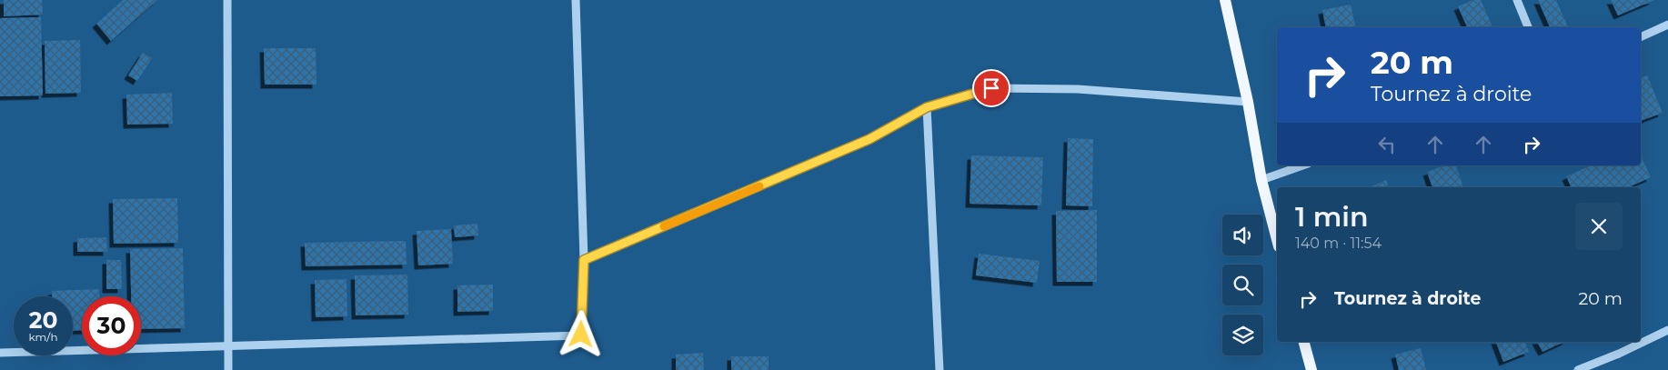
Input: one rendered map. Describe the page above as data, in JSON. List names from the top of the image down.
{
  "page": {
    "turn": ["20 m", "Tournez à droite"],
    "heading": ["1 min", "140 m · 11:54"],
    "list": [
      {
        "name": "Tournez à droite",
        "value": "20 m"
      }
    ],
    "speed": "20 km/h",
    "limit": "30"
  }
}
